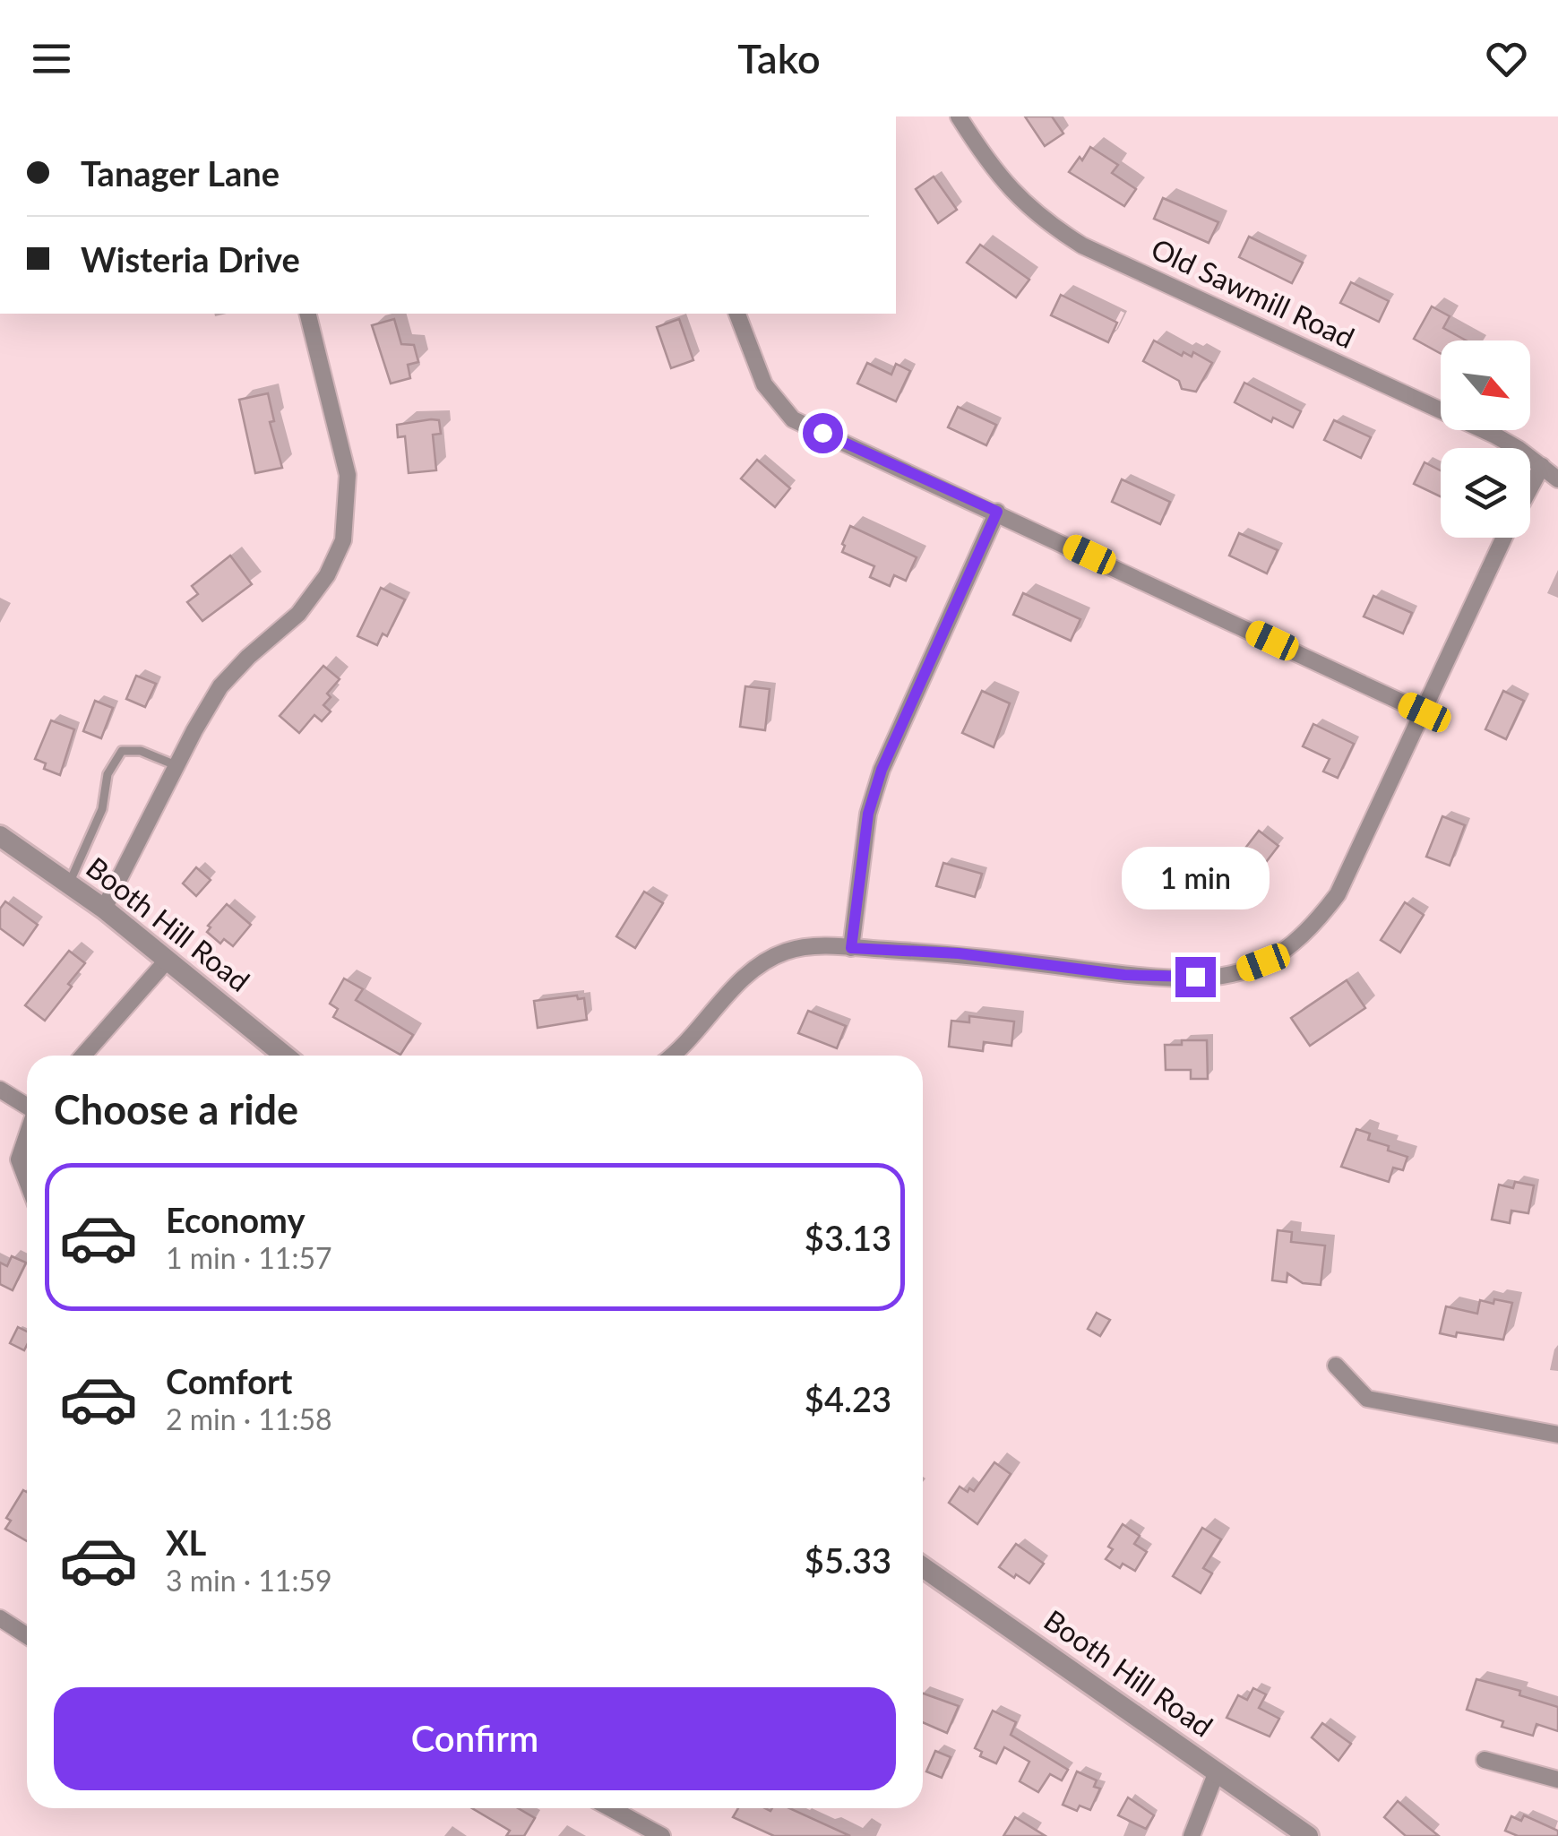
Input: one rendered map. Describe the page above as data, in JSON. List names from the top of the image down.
{
  "streets": {
    "street": ["Old Sawmill Road", "Booth Hill Road"]
  },
  "north": "bottom right",
  "page": {
    "header": "Tako",
    "banner": ["Tanager Lane", "Wisteria Drive"],
    "bubble": "1 min",
    "heading": "Choose a ride",
    "list": [
      {
        "name": "Economy",
        "note": "1 min · 11:57",
        "value": "$3.13"
      },
      {
        "name": "Comfort",
        "note": "2 min · 11:58",
        "value": "$4.23"
      },
      {
        "name": "XL",
        "note": "3 min · 11:59",
        "value": "$5.33"
      }
    ],
    "buttons": "Confirm"
  }
}
